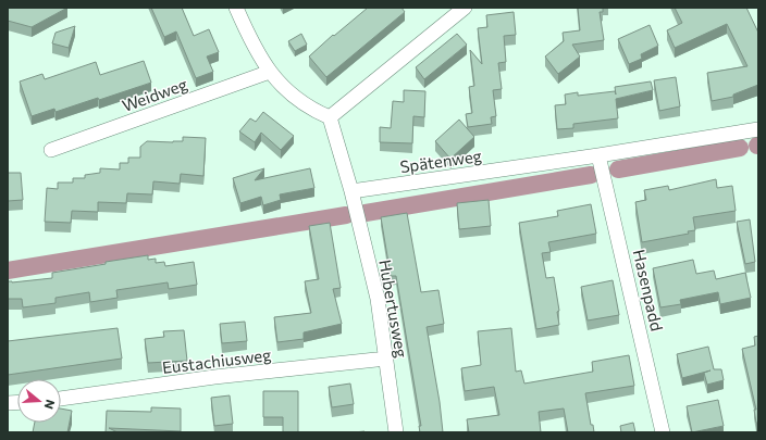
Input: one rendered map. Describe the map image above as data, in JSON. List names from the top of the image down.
{
  "streets": {
    "street": [
      "Weidweg",
      "Spätenweg",
      "Hasenpadd",
      "Hubertusweg",
      "Eustachiusweg"
    ]
  },
  "crossings": [
    ["Spätenweg", "Hasenpadd"],
    ["Spätenweg", "Hubertusweg"],
    ["Hubertusweg", "Eustachiusweg"]
  ],
  "north": "right"
}
